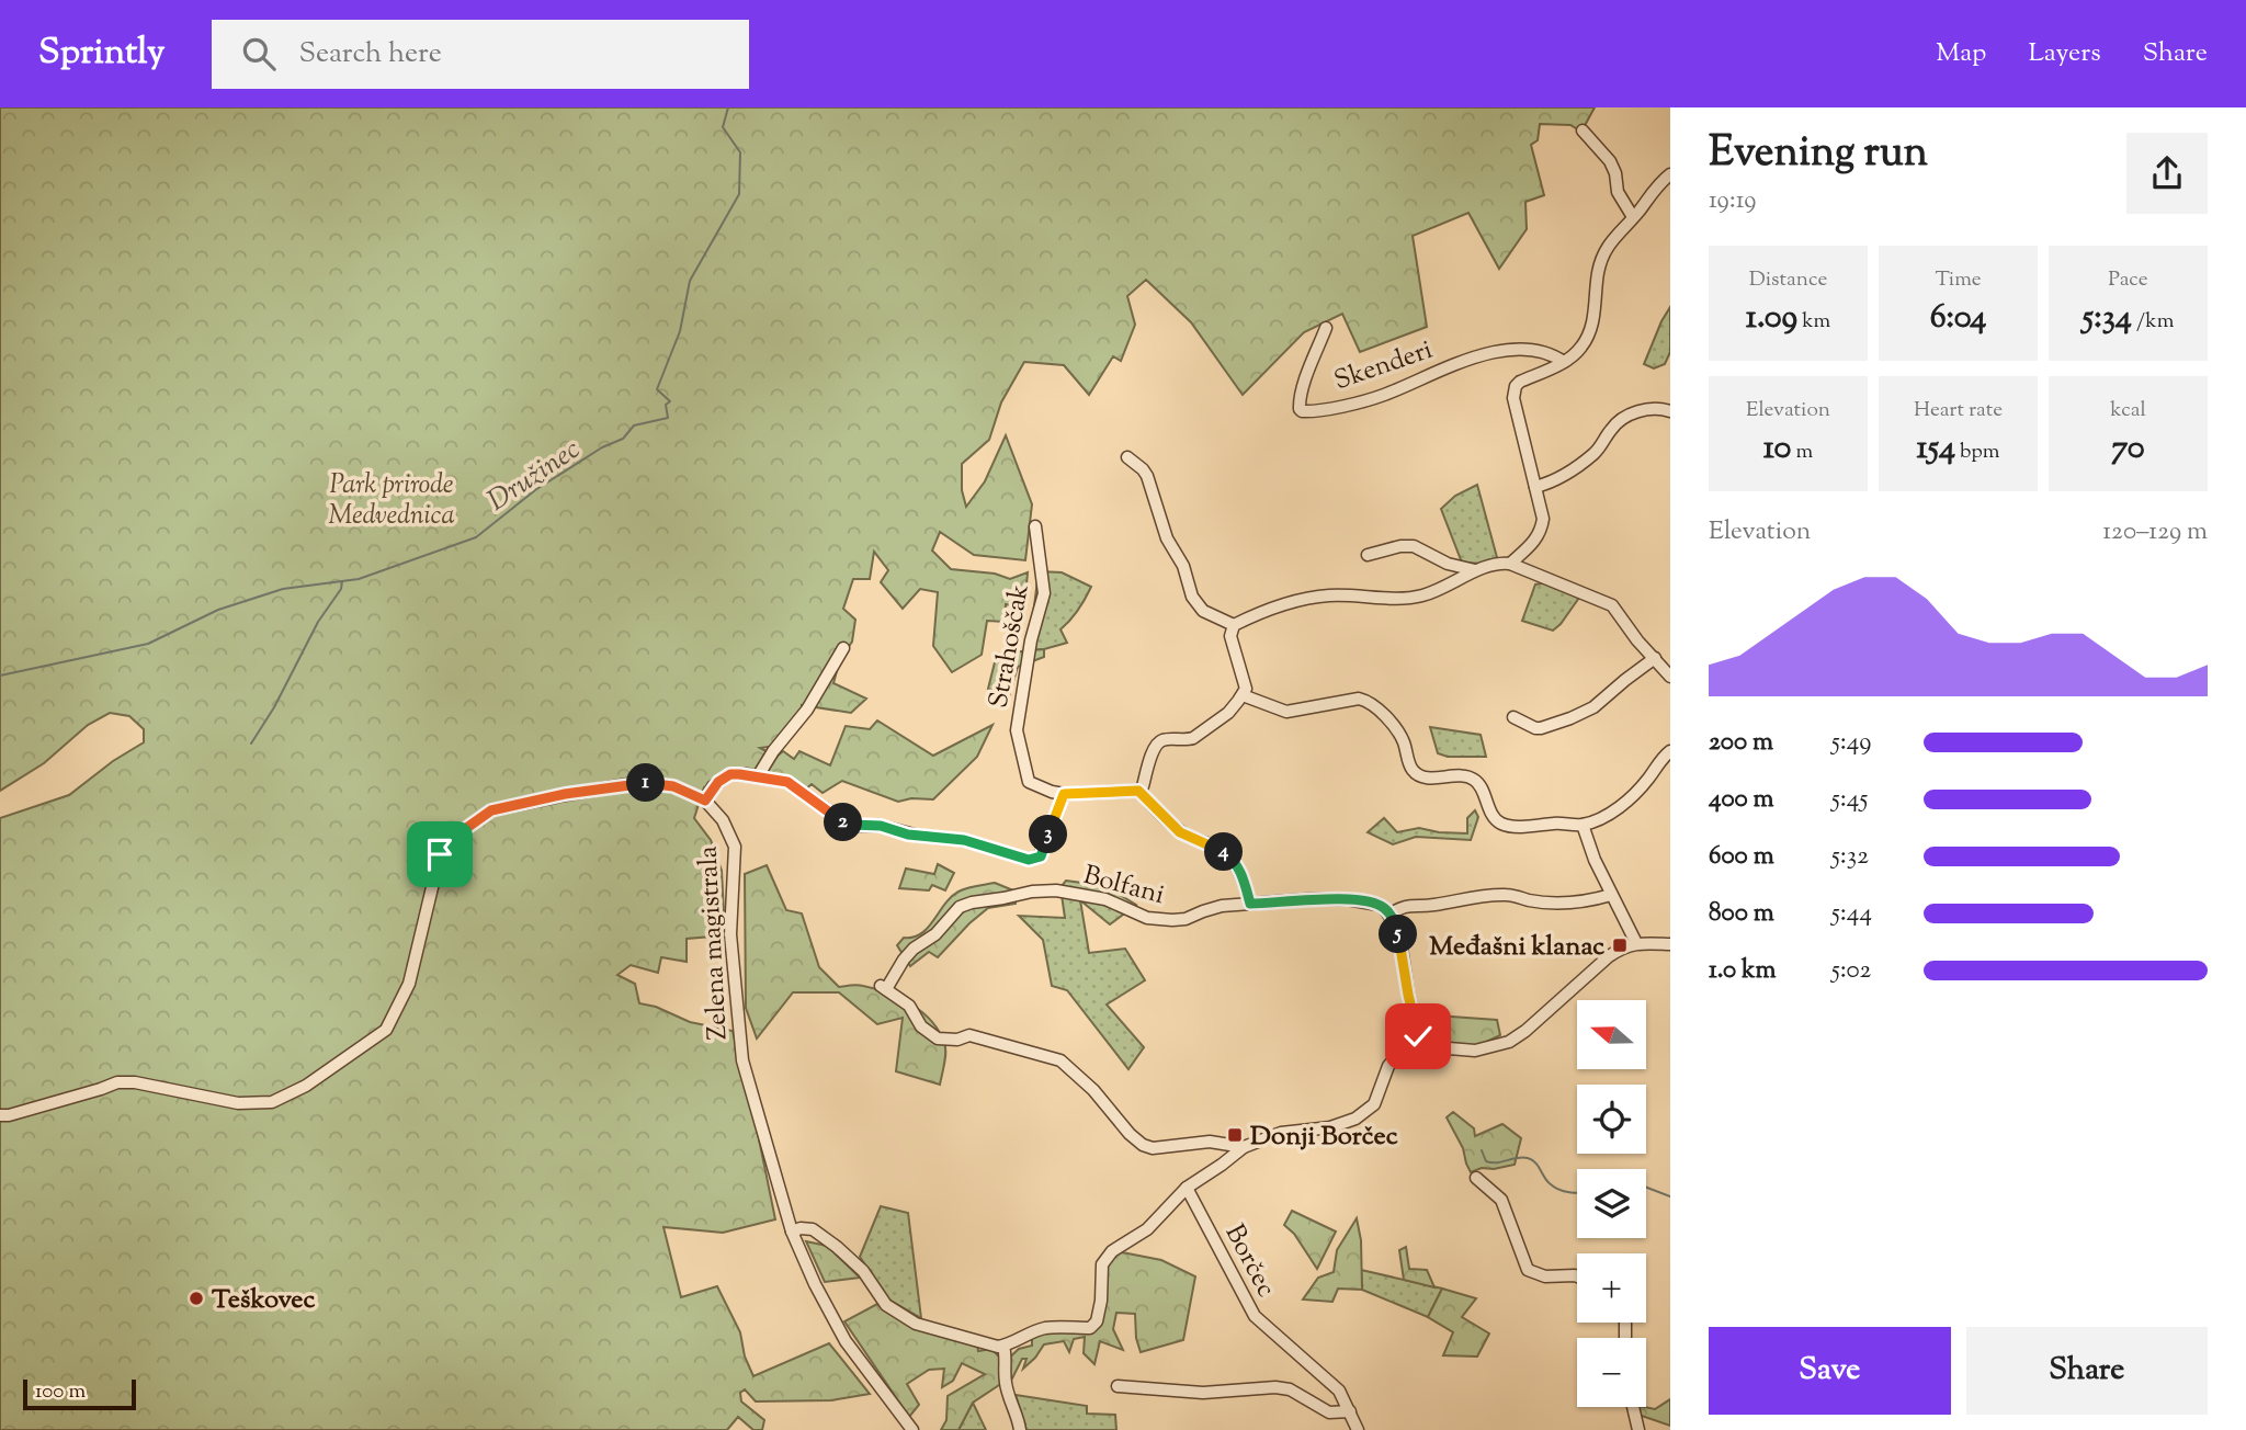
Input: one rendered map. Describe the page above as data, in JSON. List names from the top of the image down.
{
  "streets": {
    "street": [
      "Skenderi",
      "Strahoščak",
      "Bolfani",
      "Zelena magistrala",
      "Borčec"
    ]
  },
  "water": ["Družinec"],
  "parks": ["Park prirode Medvednica"],
  "places": {
    "transit": ["Međašni klanac", "Donji Borčec"],
    "other": ["Teškovec"]
  },
  "scale_bar": "100 m",
  "north": "left",
  "page": {
    "header": "Sprintly",
    "search": "Search here",
    "nav": ["Map", "Layers", "Share"],
    "heading": ["Evening run", "19:19"],
    "stats": [
      ["Distance", "1.09 km"],
      ["Time", "6:04"],
      ["Pace", "5:34 /km"],
      ["Elevation", "10 m"],
      ["Heart rate", "154 bpm"],
      ["kcal", "70"]
    ],
    "chart": ["Elevation", "120–129 m"],
    "list": [
      {
        "name": "200 m",
        "note": "5:49"
      },
      {
        "name": "400 m",
        "note": "5:45"
      },
      {
        "name": "600 m",
        "note": "5:32"
      },
      {
        "name": "800 m",
        "note": "5:44"
      },
      {
        "name": "1.0 km",
        "note": "5:02"
      }
    ],
    "pins": [
      "1",
      "2",
      "3",
      "4",
      "5"
    ],
    "map_buttons": ["+", "−"],
    "buttons": ["Save", "Share"],
    "scale": "100 m"
  }
}
